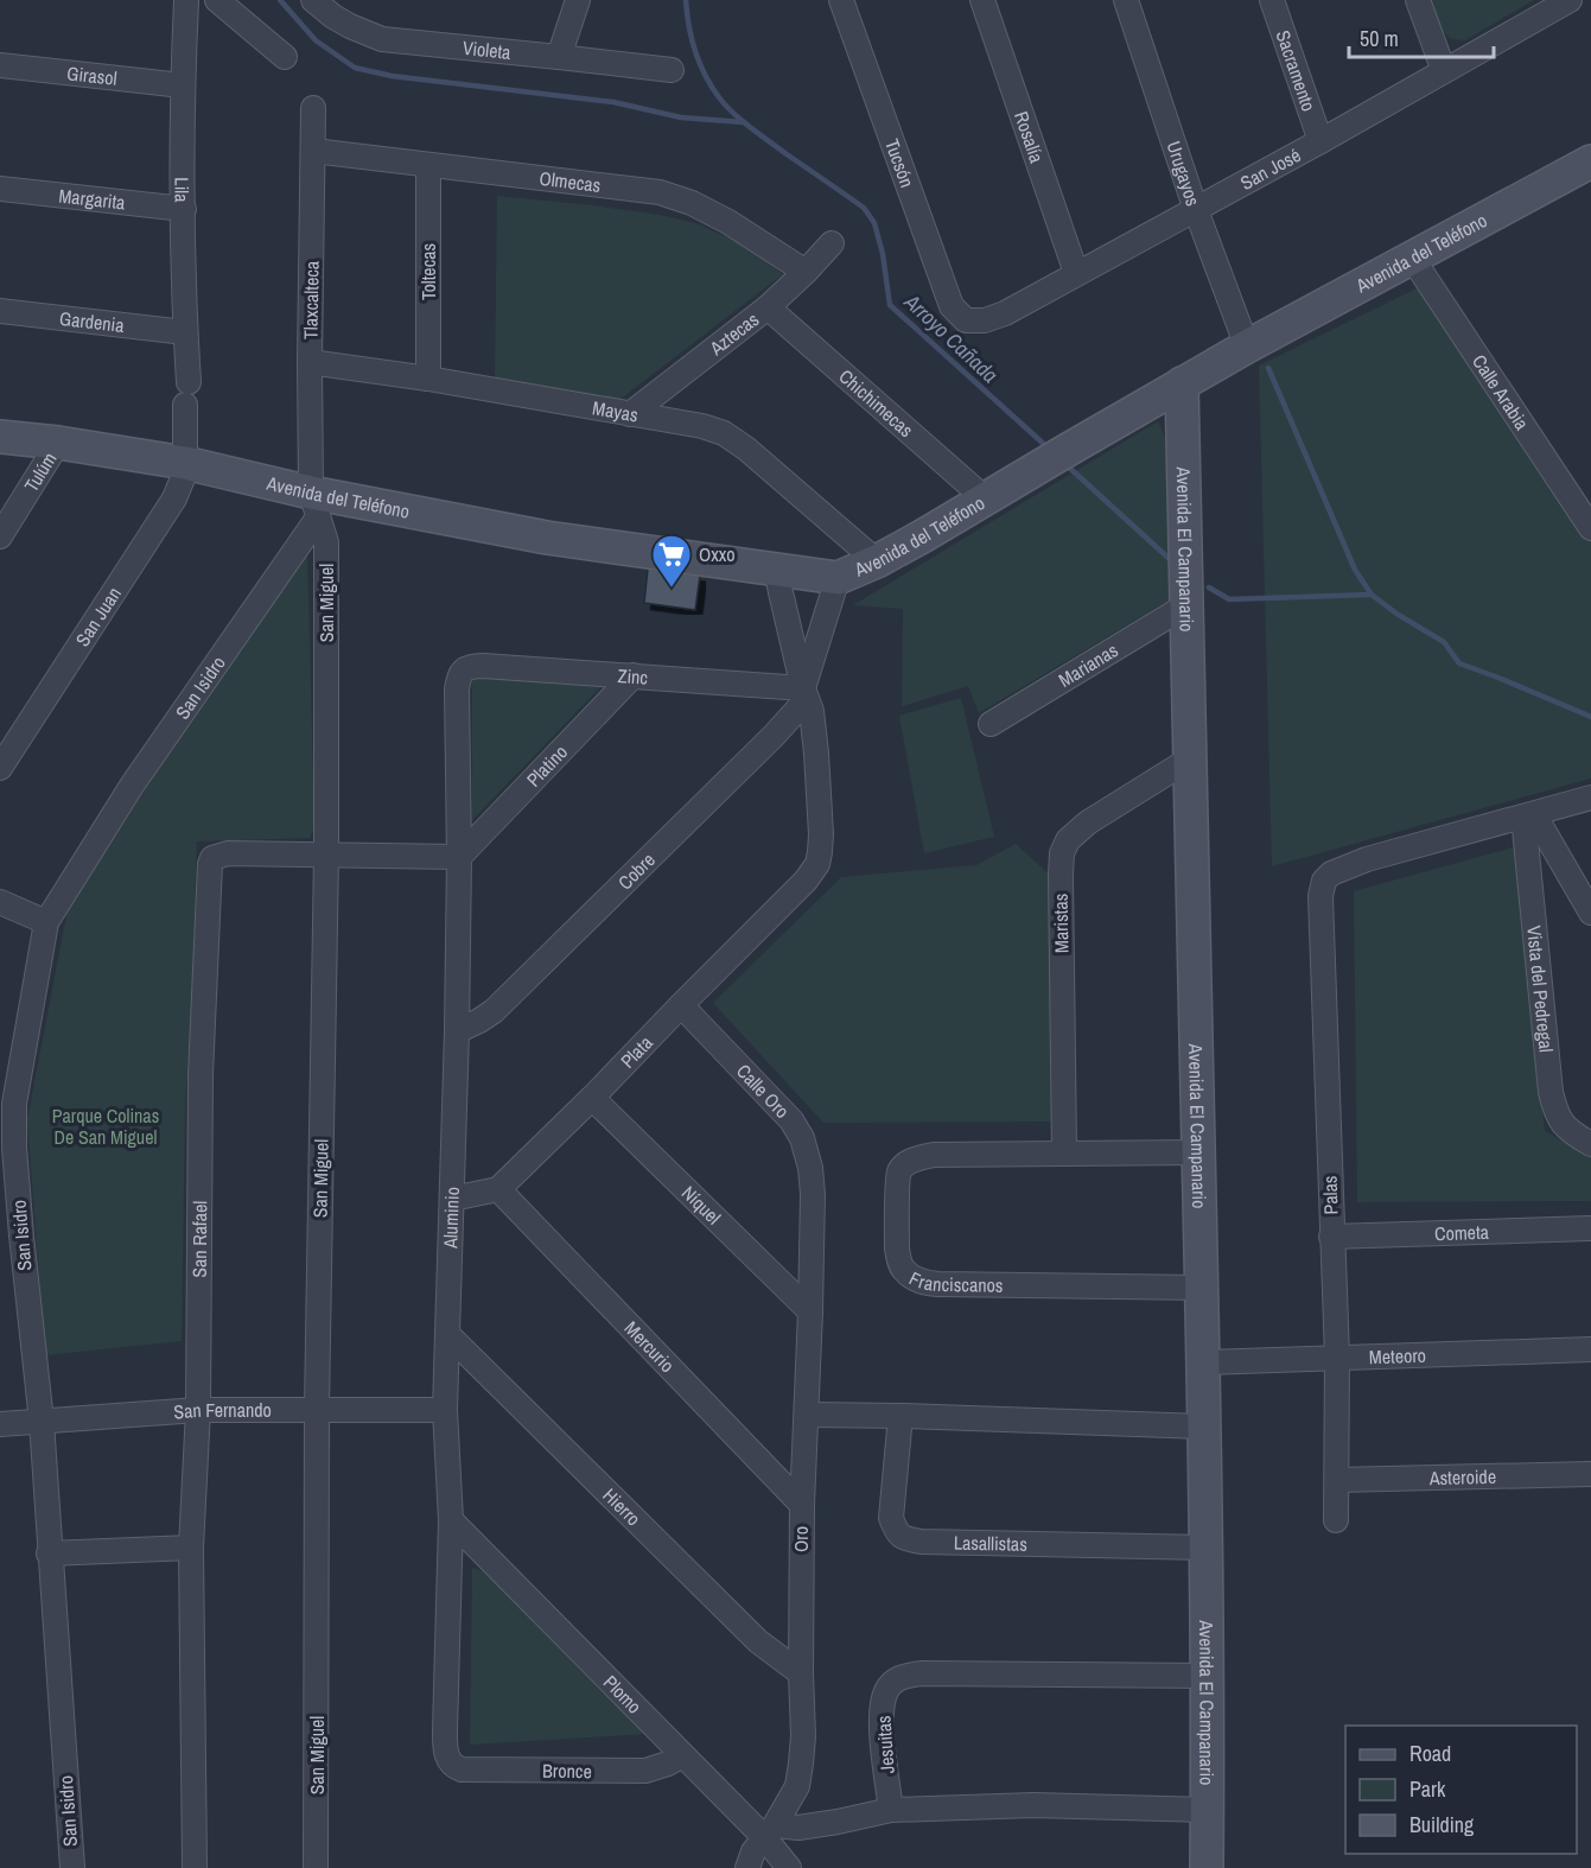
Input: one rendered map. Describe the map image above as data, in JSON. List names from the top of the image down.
{
  "streets": {
    "street": [
      "Violeta",
      "Sacramento",
      "Girasol",
      "Rosalía",
      "Tucsón",
      "San José",
      "Urugayos",
      "Olmecas",
      "Lila",
      "Margarita",
      "Avenida del Teléfono",
      "Toltecas",
      "Tlaxcalteca",
      "Gardenia",
      "Aztecas",
      "Calle Arabia",
      "Chichimecas",
      "Mayas",
      "Tulúm",
      "Avenida El Campanario",
      "San Miguel",
      "San Juan",
      "Marianas",
      "Zinc",
      "San Isidro",
      "Platino",
      "Cobre",
      "Maristas",
      "Vista del Pedregal",
      "Plata",
      "Calle Oro",
      "Palas",
      "Níquel",
      "Aluminio",
      "Cometa",
      "San Rafael",
      "Franciscanos",
      "Mercurio",
      "Meteoro",
      "San Fernando",
      "Asteroide",
      "Hierro",
      "Oro",
      "Lasallistas",
      "Plomo",
      "Jesuitas",
      "Bronce"
    ]
  },
  "crossings": [
    ["Sacramento", "San José"],
    ["Girasol", "Lila"],
    ["Rosalía", "San José"],
    ["Tucsón", "San José"],
    ["San José", "Urugayos"],
    ["Urugayos", "Avenida del Teléfono"],
    ["Olmecas", "Toltecas"],
    ["Olmecas", "Tlaxcalteca"],
    ["Olmecas", "Aztecas"],
    ["Lila", "Margarita"],
    ["Lila", "Avenida del Teléfono"],
    ["Lila", "Gardenia"],
    ["Lila", "San Juan"],
    ["Avenida del Teléfono", "Tlaxcalteca"],
    ["Avenida del Teléfono", "Calle Arabia"],
    ["Avenida del Teléfono", "Chichimecas"],
    ["Avenida del Teléfono", "Mayas"],
    ["Avenida del Teléfono", "Tulúm"],
    ["Avenida del Teléfono", "Avenida El Campanario"],
    ["Avenida del Teléfono", "San Miguel"],
    ["Avenida del Teléfono", "San Juan"],
    ["Avenida del Teléfono", "San Isidro"],
    ["Avenida del Teléfono", "Cobre"],
    ["Toltecas", "Mayas"],
    ["Tlaxcalteca", "Mayas"],
    ["Tlaxcalteca", "San Miguel"],
    ["Tlaxcalteca", "San Isidro"],
    ["Aztecas", "Chichimecas"],
    ["Aztecas", "Mayas"],
    ["Avenida El Campanario", "Marianas"],
    ["Avenida El Campanario", "Maristas"],
    ["Avenida El Campanario", "Franciscanos"],
    ["Avenida El Campanario", "Meteoro"],
    ["Avenida El Campanario", "Lasallistas"],
    ["Avenida El Campanario", "Jesuitas"],
    ["San Miguel", "San Isidro"],
    ["San Miguel", "San Rafael"],
    ["San Miguel", "San Fernando"],
    ["Zinc", "Platino"],
    ["Zinc", "Cobre"],
    ["Zinc", "Aluminio"],
    ["San Isidro", "San Fernando"],
    ["Platino", "Aluminio"],
    ["Platino", "San Rafael"],
    ["Cobre", "Plata"],
    ["Cobre", "Aluminio"],
    ["Maristas", "Franciscanos"],
    ["Vista del Pedregal", "Palas"],
    ["Plata", "Calle Oro"],
    ["Plata", "Níquel"],
    ["Plata", "Mercurio"],
    ["Calle Oro", "Oro"],
    ["Palas", "Cometa"],
    ["Palas", "Meteoro"],
    ["Palas", "Asteroide"],
    ["Níquel", "Oro"],
    ["Aluminio", "San Rafael"],
    ["Aluminio", "San Fernando"],
    ["Aluminio", "Hierro"],
    ["Aluminio", "Plomo"],
    ["Aluminio", "Bronce"],
    ["San Rafael", "San Fernando"],
    ["Mercurio", "Oro"],
    ["Hierro", "Oro"],
    ["Oro", "Plomo"],
    ["Plomo", "Bronce"]
  ],
  "water": ["Arroyo Cañada"],
  "parks": ["Parque Colinas De San Miguel"],
  "places": {
    "supermarket": ["Oxxo"]
  },
  "legend": ["Road", "Park", "Building"],
  "scale_bar": "50 m"
}
